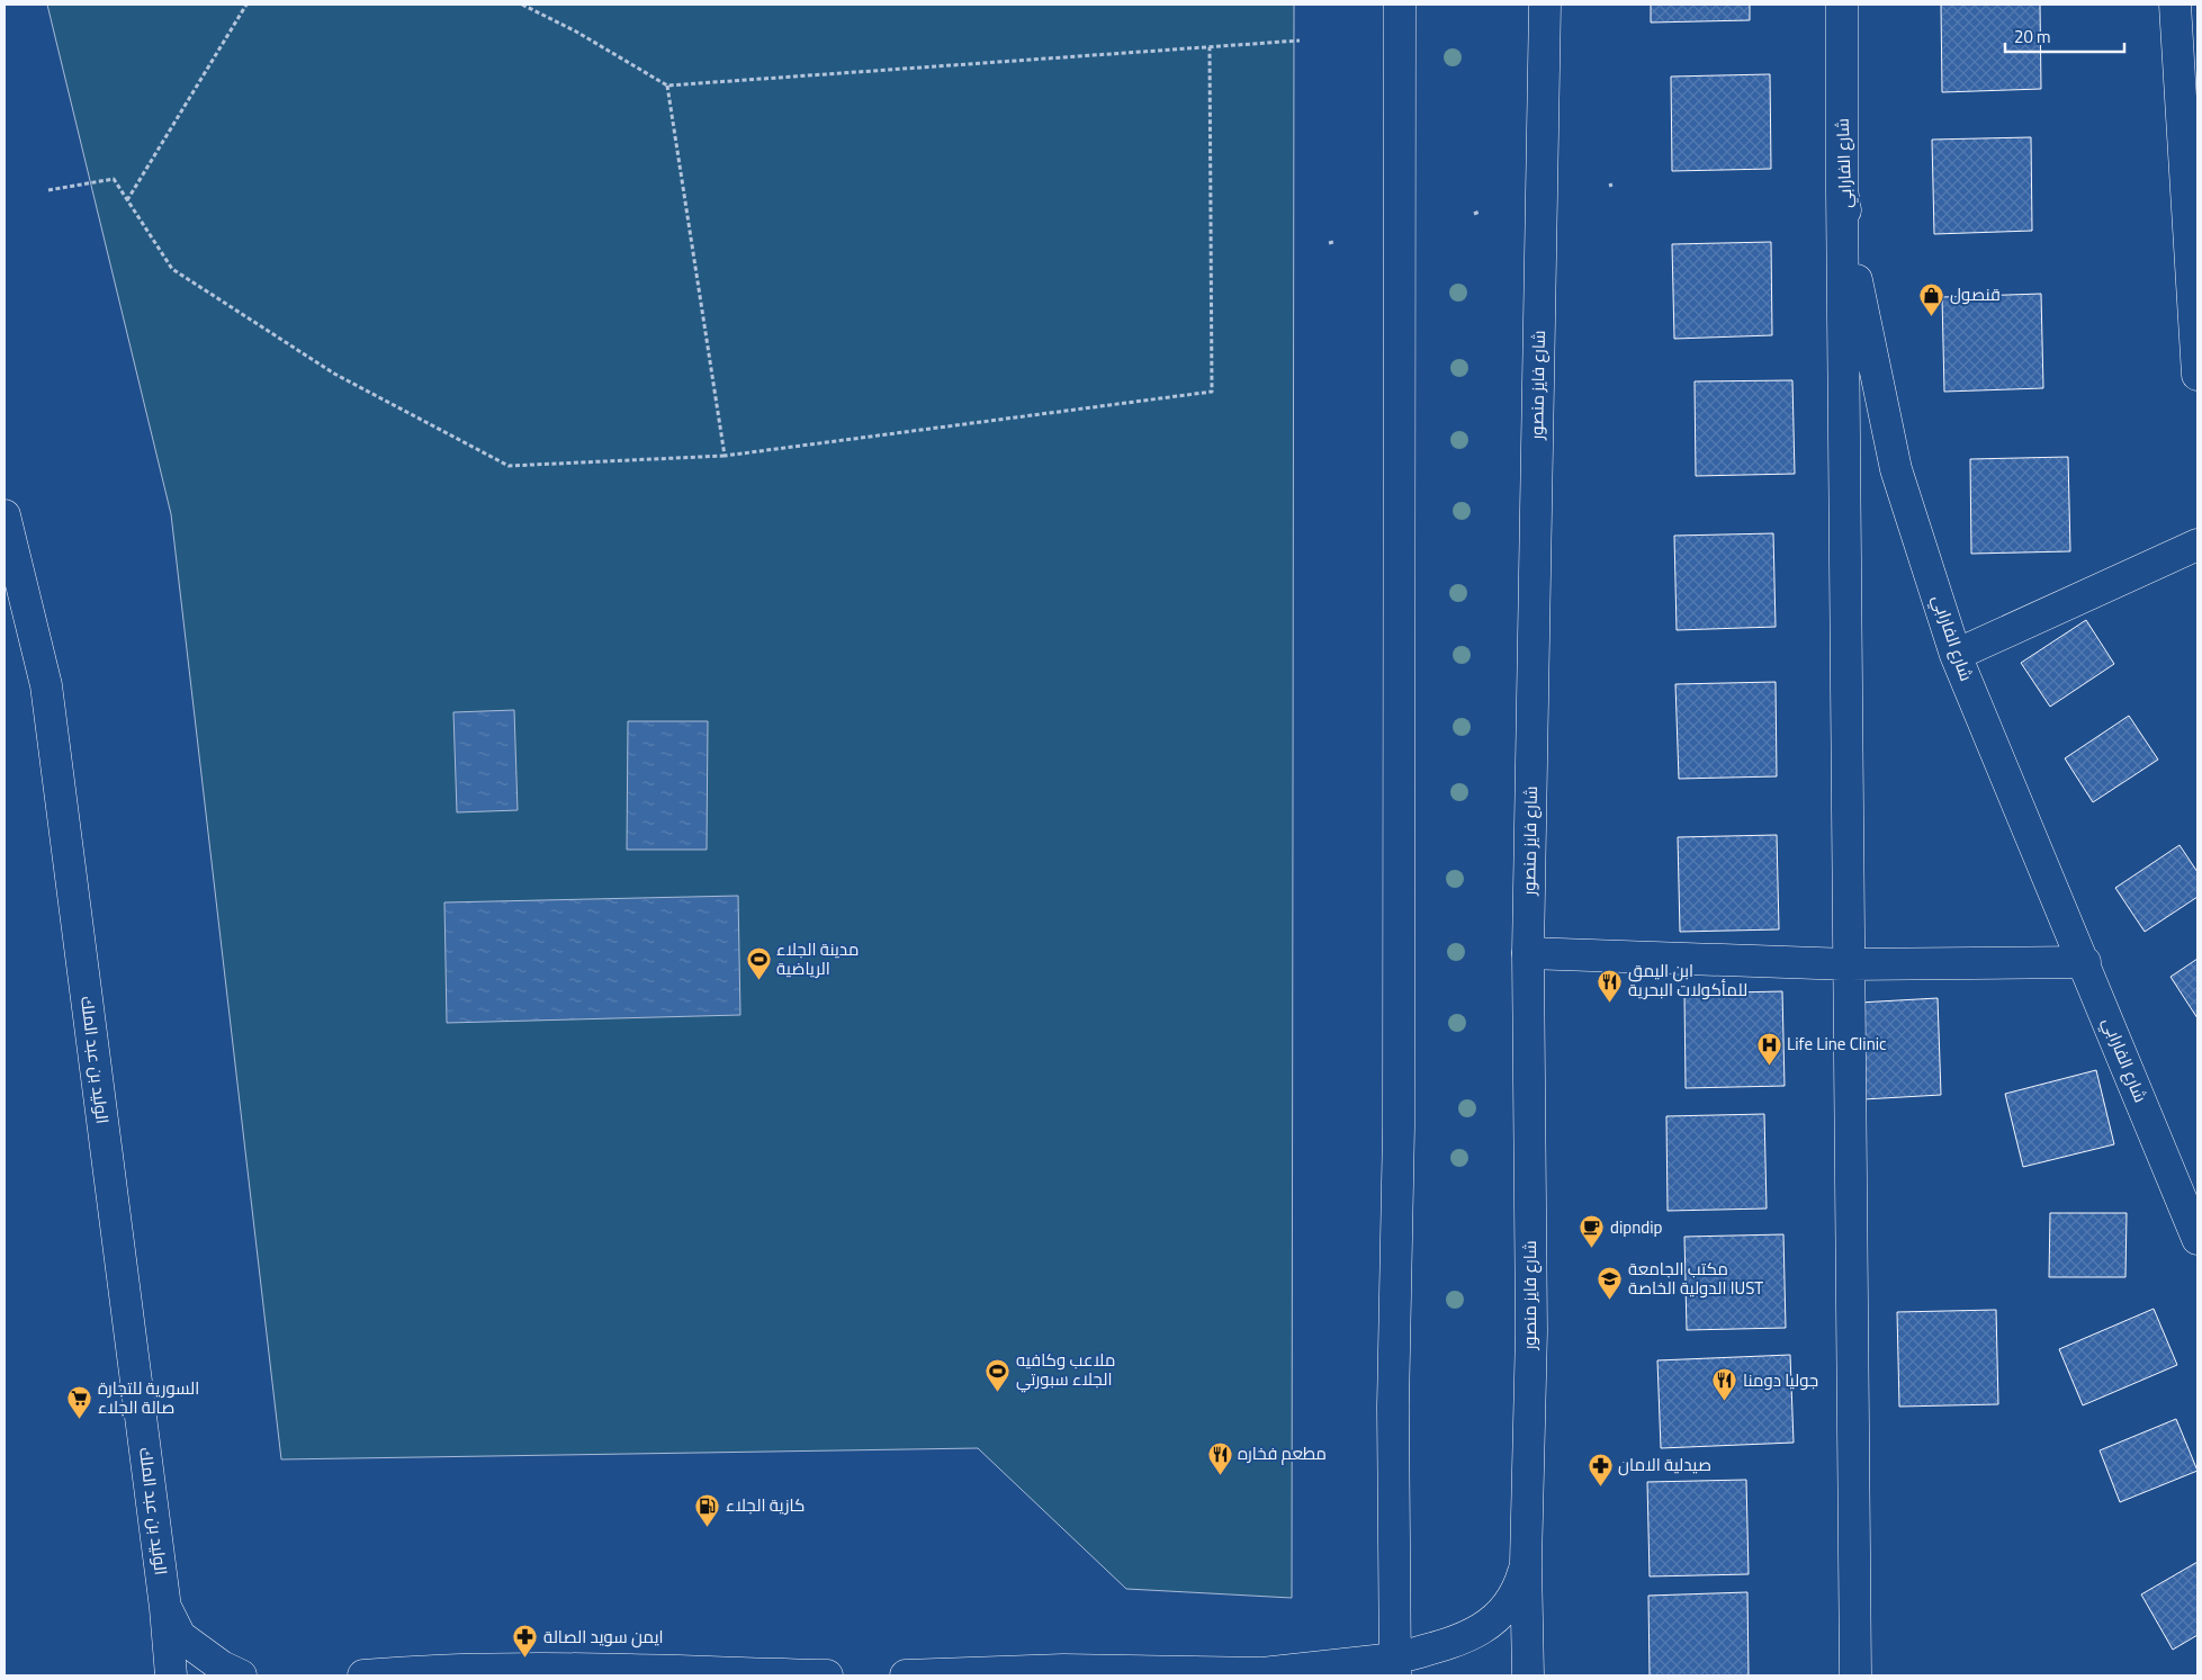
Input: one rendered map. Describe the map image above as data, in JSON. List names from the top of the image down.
{
  "streets": {
    "main road": ["شارع الفارابي", "شارع فايز منصور", "الوليد بن عبد الملك"]
  },
  "places": {
    "shop": ["قنصول"],
    "sports": ["مدينة الجلاء الرياضية", "ملاعب وكافيه الجلاء سبورتي"],
    "restaurant": ["ابن اليمق للمأكولات البحرية", "جوليا دومنا", "مطعم فخاره"],
    "hospital": ["Life Line Clinic"],
    "cafe": ["dipndip"],
    "school or university": ["مكتب الجامعة الدولية الخاصة IUST"],
    "supermarket": ["السورية للتجارة صالة الجلاء"],
    "pharmacy": ["صيدلية الامان", "ايمن سويد الصالة"],
    "fuel station": ["كازية الجلاء"]
  },
  "scale_bar": "20 m"
}
